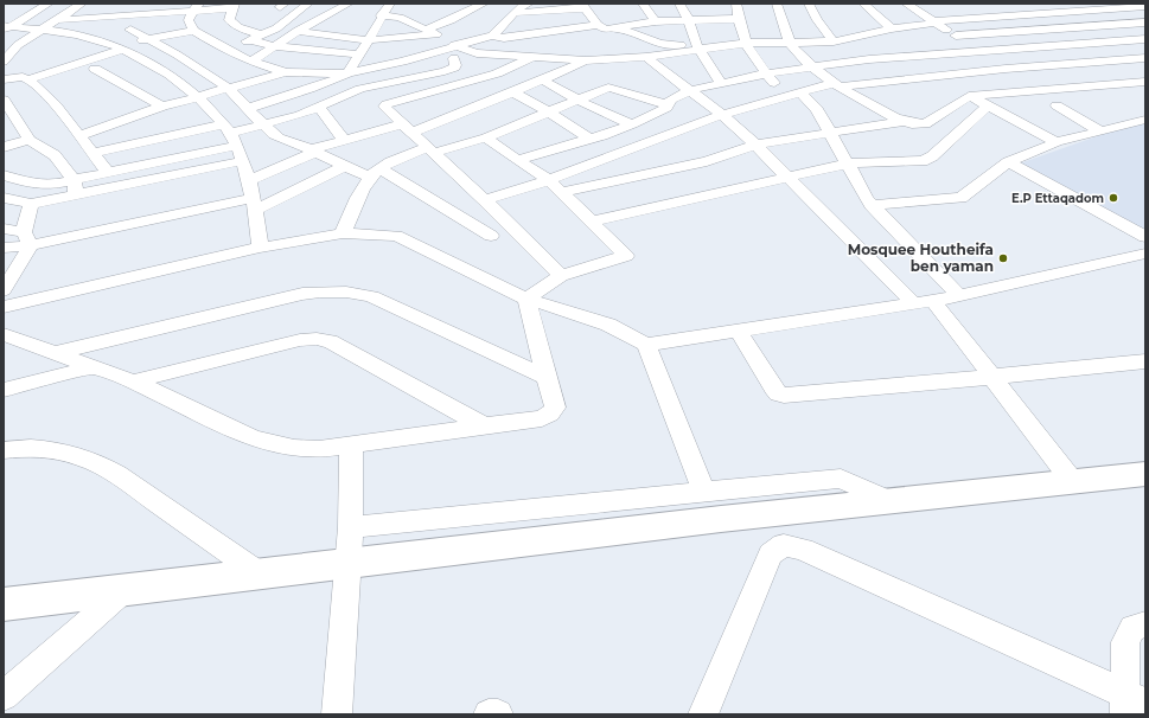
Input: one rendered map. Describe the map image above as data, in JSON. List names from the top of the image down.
{
  "places": ["E.P Ettaqadom", "Mosquee Houtheifa ben yaman"]
}
